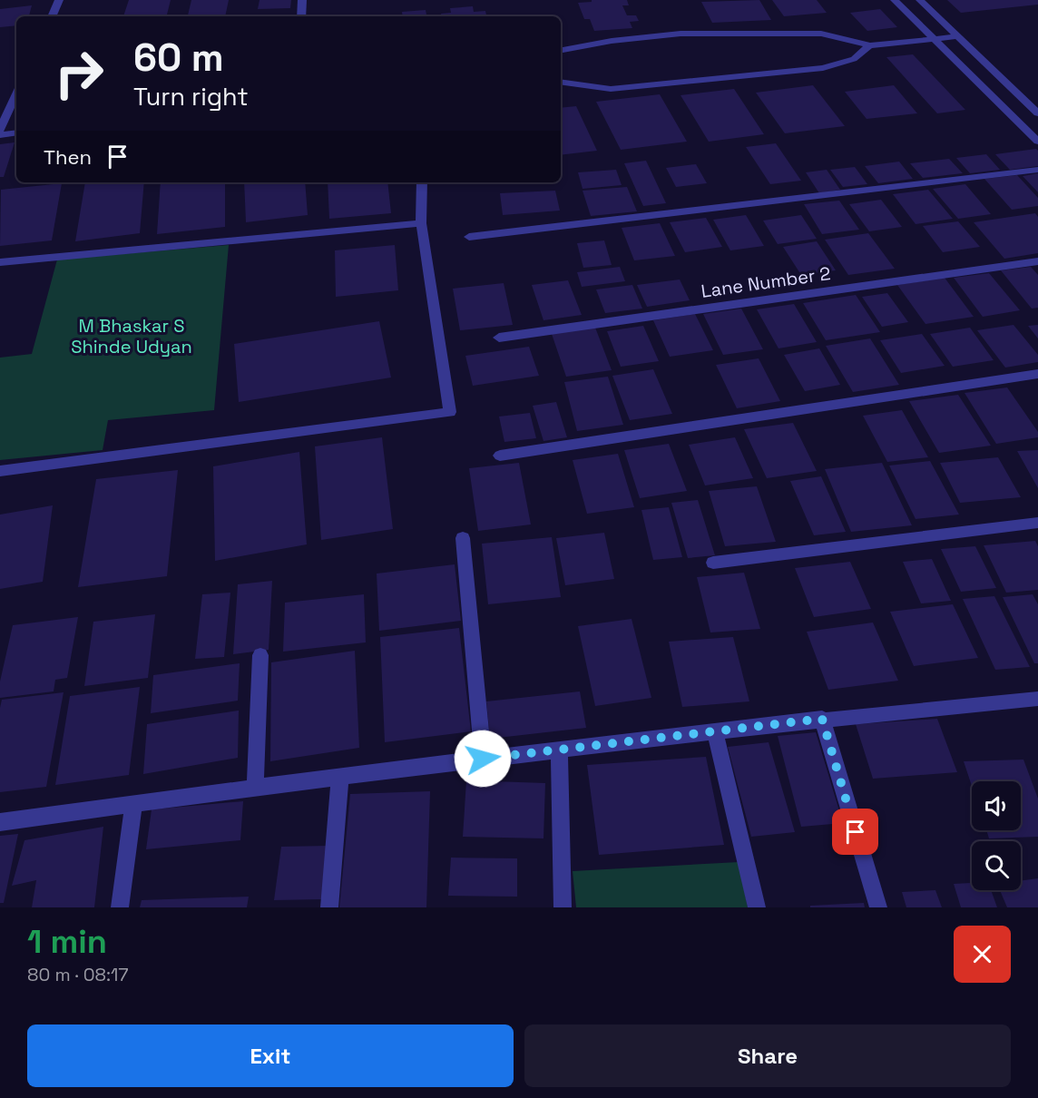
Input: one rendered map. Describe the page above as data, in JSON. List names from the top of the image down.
{
  "streets": {
    "street": ["Lane Number 2"]
  },
  "parks": ["M Bhaskar S Shinde Udyan"],
  "page": {
    "turn": ["60 m", "Turn right"],
    "then": "Then",
    "heading": ["1 min", "80 m · 08:17"],
    "buttons": ["Exit", "Share"]
  }
}
